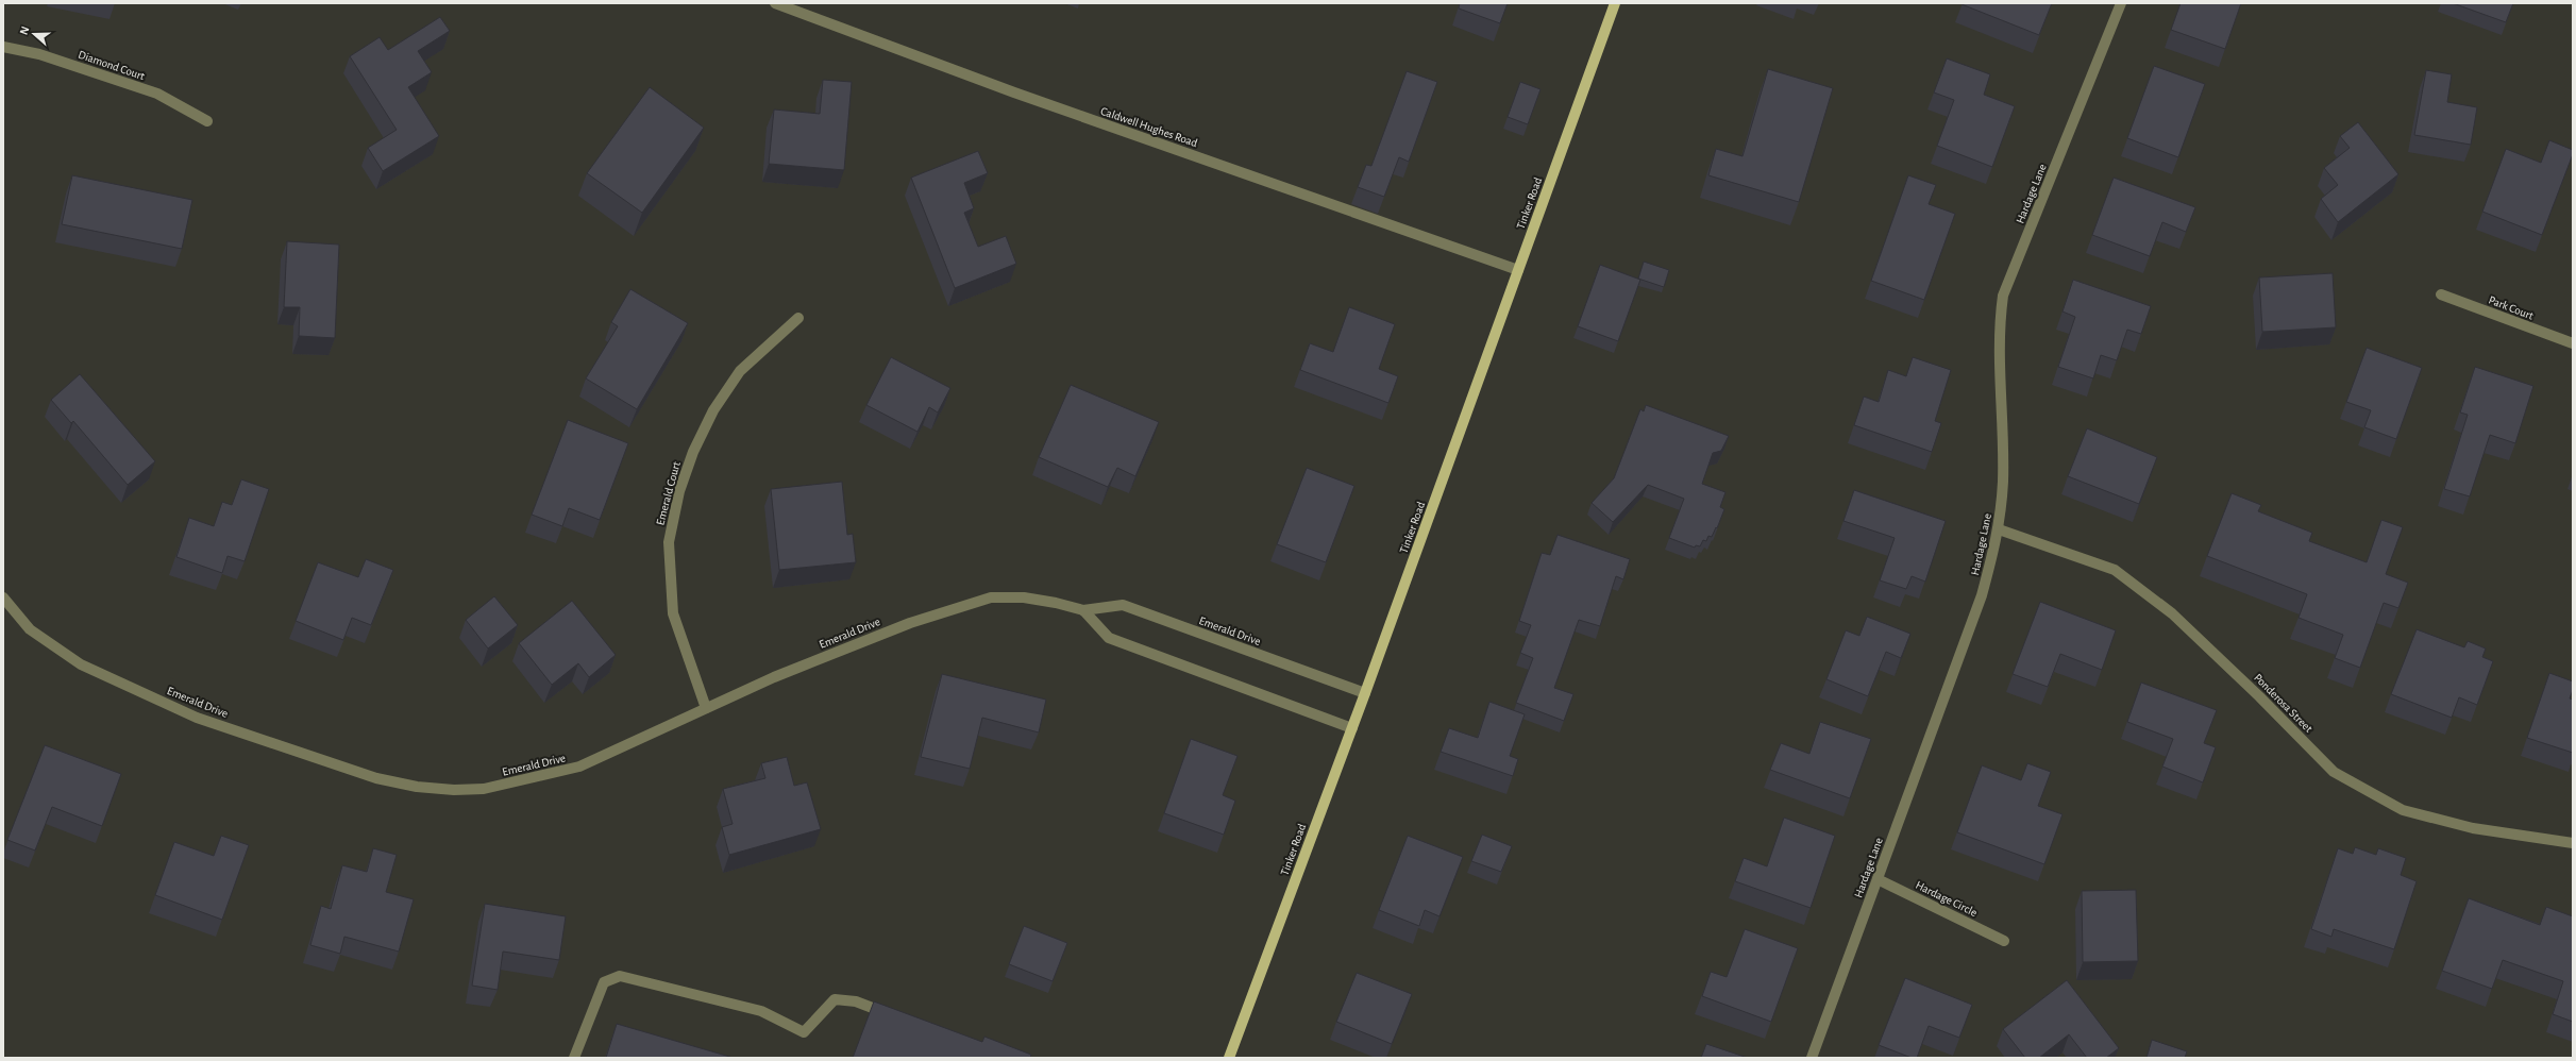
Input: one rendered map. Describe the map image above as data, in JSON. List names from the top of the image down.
{
  "streets": {
    "main road": ["Tinker Road"],
    "street": [
      "Diamond Court",
      "Caldwell Hughes Road",
      "Hardage Lane",
      "Park Court",
      "Emerald Court",
      "Emerald Drive",
      "Ponderosa Street",
      "Hardage Circle"
    ]
  },
  "crossings": [
    ["Caldwell Hughes Road", "Tinker Road"],
    ["Hardage Lane", "Ponderosa Street"],
    ["Hardage Lane", "Hardage Circle"],
    ["Tinker Road", "Emerald Drive"],
    ["Emerald Court", "Emerald Drive"]
  ],
  "north": "left"
}
